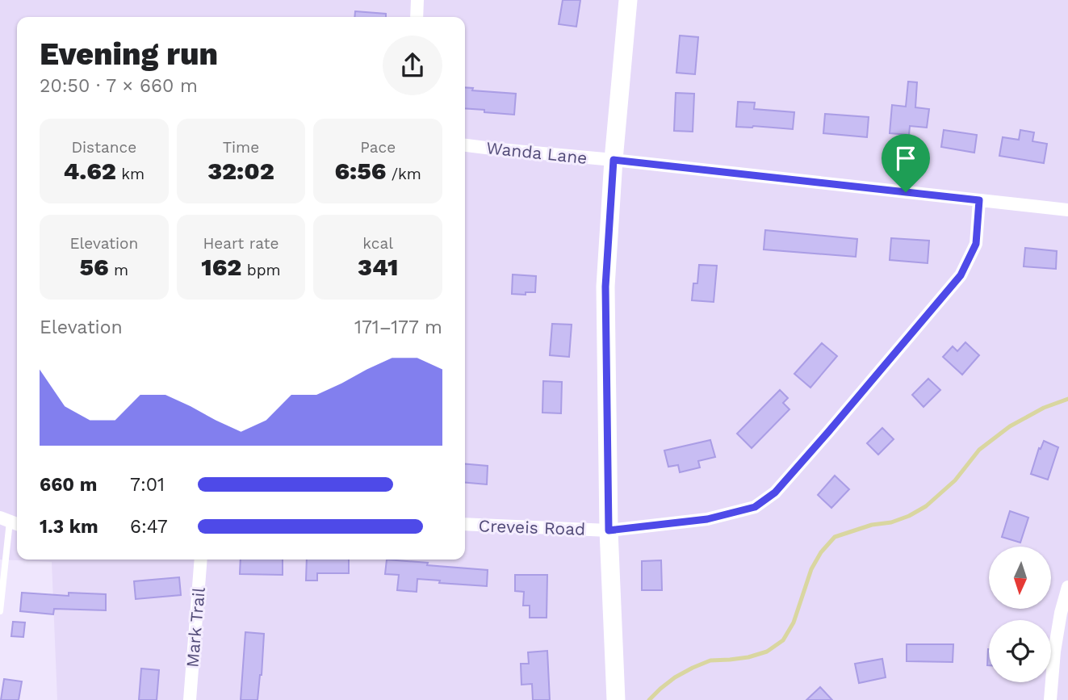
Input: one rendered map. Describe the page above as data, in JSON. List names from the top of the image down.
{
  "streets": {
    "street": ["Wanda Lane", "Creveis Road", "Mark Trail"]
  },
  "crossings": [
    ["Wanda Lane", "Creveis Road"]
  ],
  "north": "bottom",
  "page": {
    "heading": ["Evening run", "20:50 · 7 × 660 m"],
    "stats": [
      ["Distance", "4.62 km"],
      ["Time", "32:02"],
      ["Pace", "6:56 /km"],
      ["Elevation", "56 m"],
      ["Heart rate", "162 bpm"],
      ["kcal", "341"]
    ],
    "chart": ["Elevation", "171–177 m"],
    "list": [
      {
        "name": "660 m",
        "note": "7:01"
      },
      {
        "name": "1.3 km",
        "note": "6:47"
      }
    ]
  }
}
